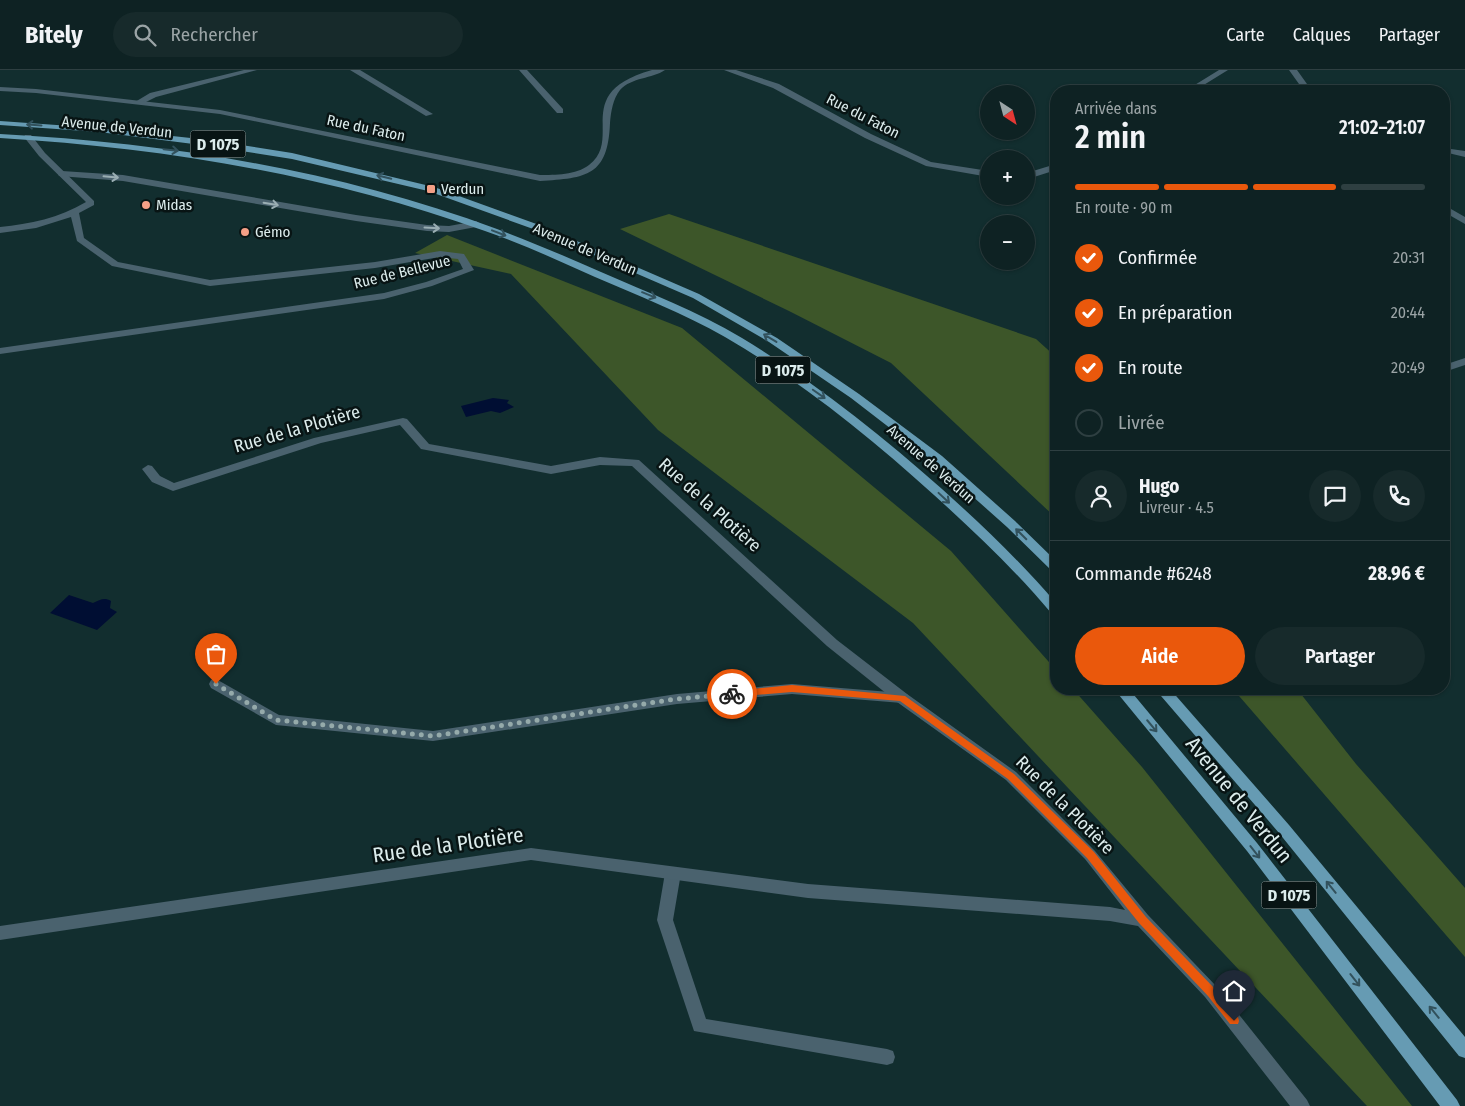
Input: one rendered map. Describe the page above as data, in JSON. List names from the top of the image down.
{
  "streets": {
    "main road": ["Avenue de Verdun", "D 1075"],
    "street": ["Rue du Faton", "Rue de Bellevue", "Rue de la Plotière"]
  },
  "places": {
    "transit": ["Verdun"],
    "other": ["Midas", "Gémo"]
  },
  "north": "bottom right",
  "page": {
    "header": "Bitely",
    "search": "Rechercher",
    "nav": ["Carte", "Calques", "Partager"],
    "map_buttons": ["+", "−"],
    "heading": ["2 min", "Arrivée dans", "21:02–21:07"],
    "panel": [
      "Hugo",
      "Livreur · 4.5",
      "Commande #6248",
      "28.96 €"
    ],
    "bar": "En route · 90 m",
    "list": [
      ["Confirmée", "20:31"],
      ["En préparation", "20:44"],
      ["En route", "20:49"],
      "Livrée"
    ],
    "buttons": ["Aide", "Partager"]
  }
}
